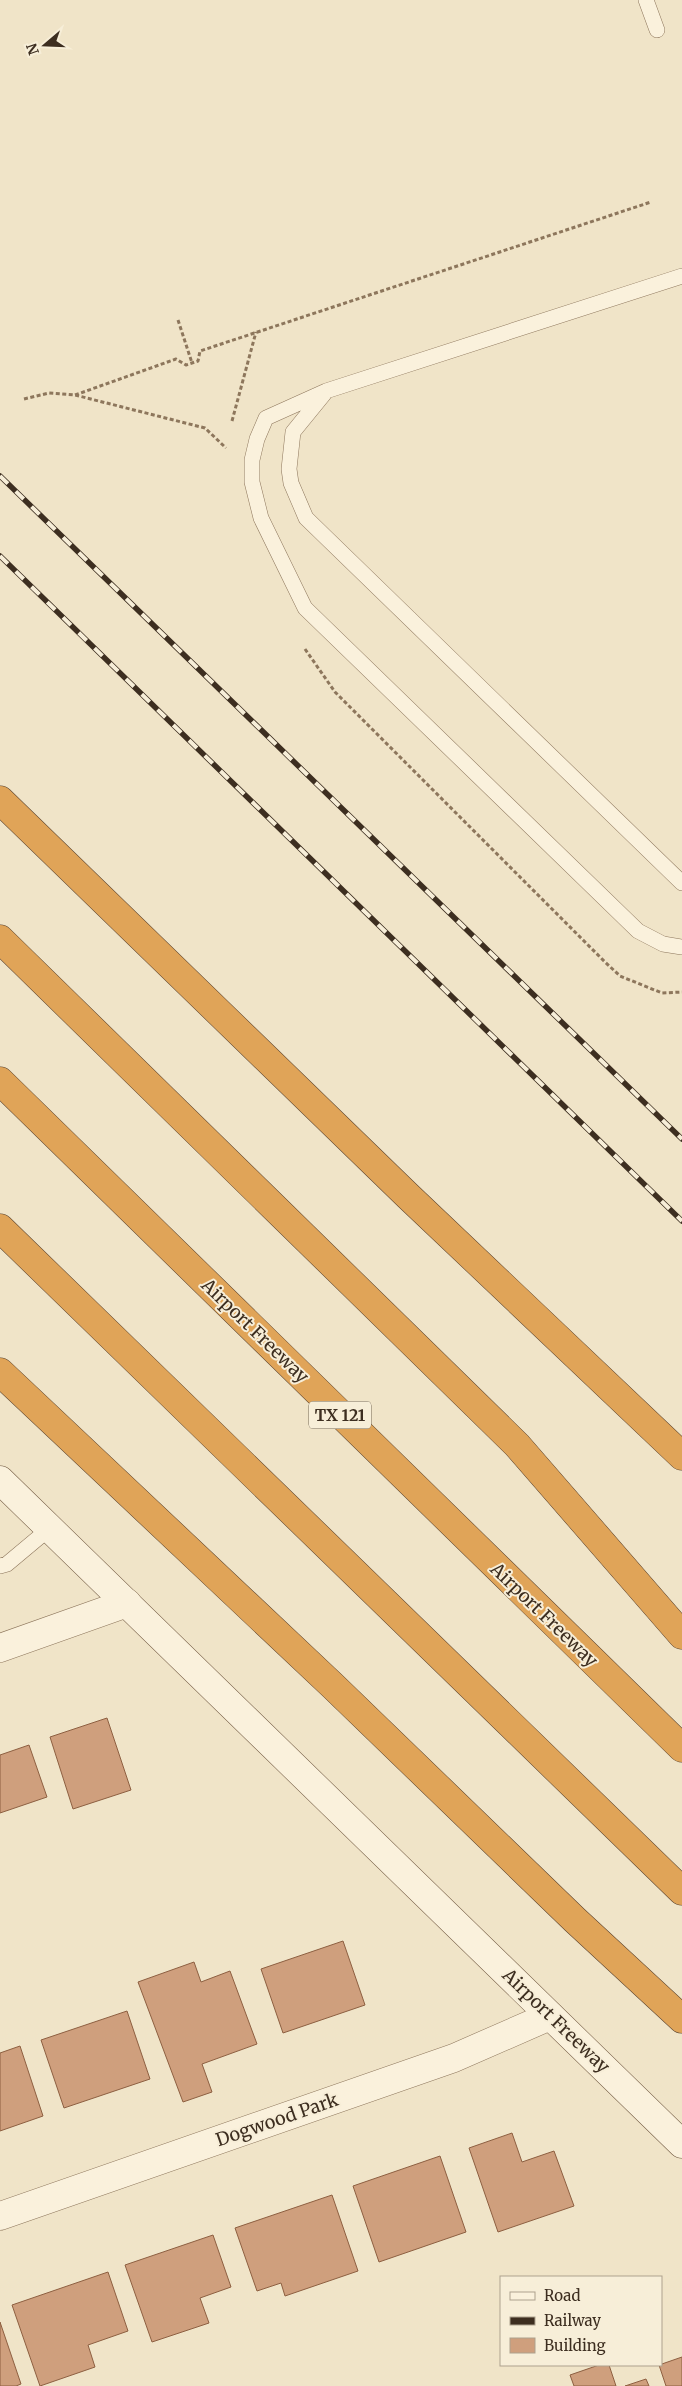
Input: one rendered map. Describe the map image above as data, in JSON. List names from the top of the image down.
{
  "streets": {
    "highway": ["Airport Freeway", "TX 121"],
    "main road": ["Dogwood Park"]
  },
  "crossings": [
    ["Airport Freeway", "Dogwood Park"]
  ],
  "legend": ["Road", "Railway", "Building"],
  "north": "left"
}
